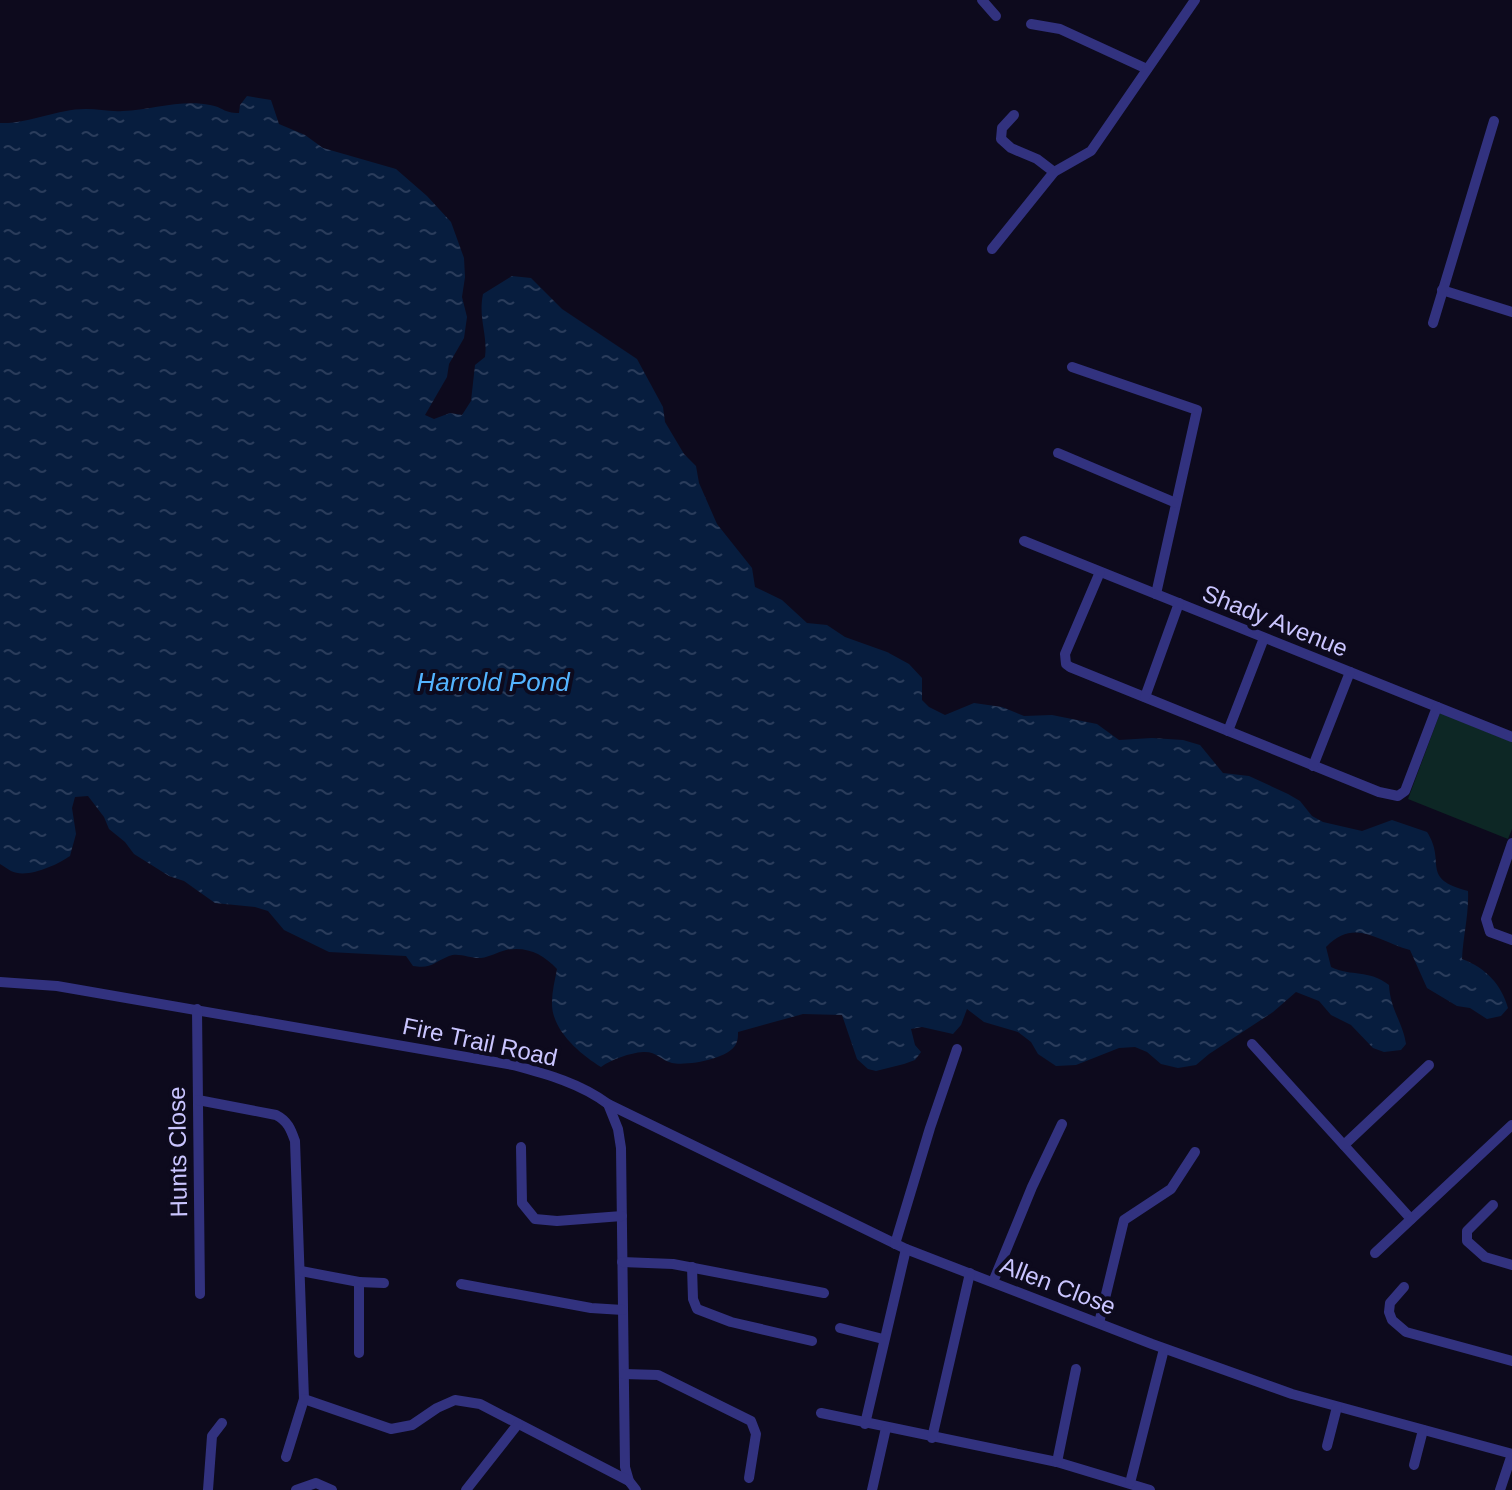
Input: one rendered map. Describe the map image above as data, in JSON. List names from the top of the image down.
{
  "streets": {
    "street": [
      "Shady Avenue",
      "Fire Trail Road",
      "Hunts Close",
      "Allen Close"
    ]
  },
  "crossings": [
    ["Fire Trail Road", "Hunts Close"],
    ["Fire Trail Road", "Allen Close"]
  ],
  "water": ["Harrold Pond"]
}
